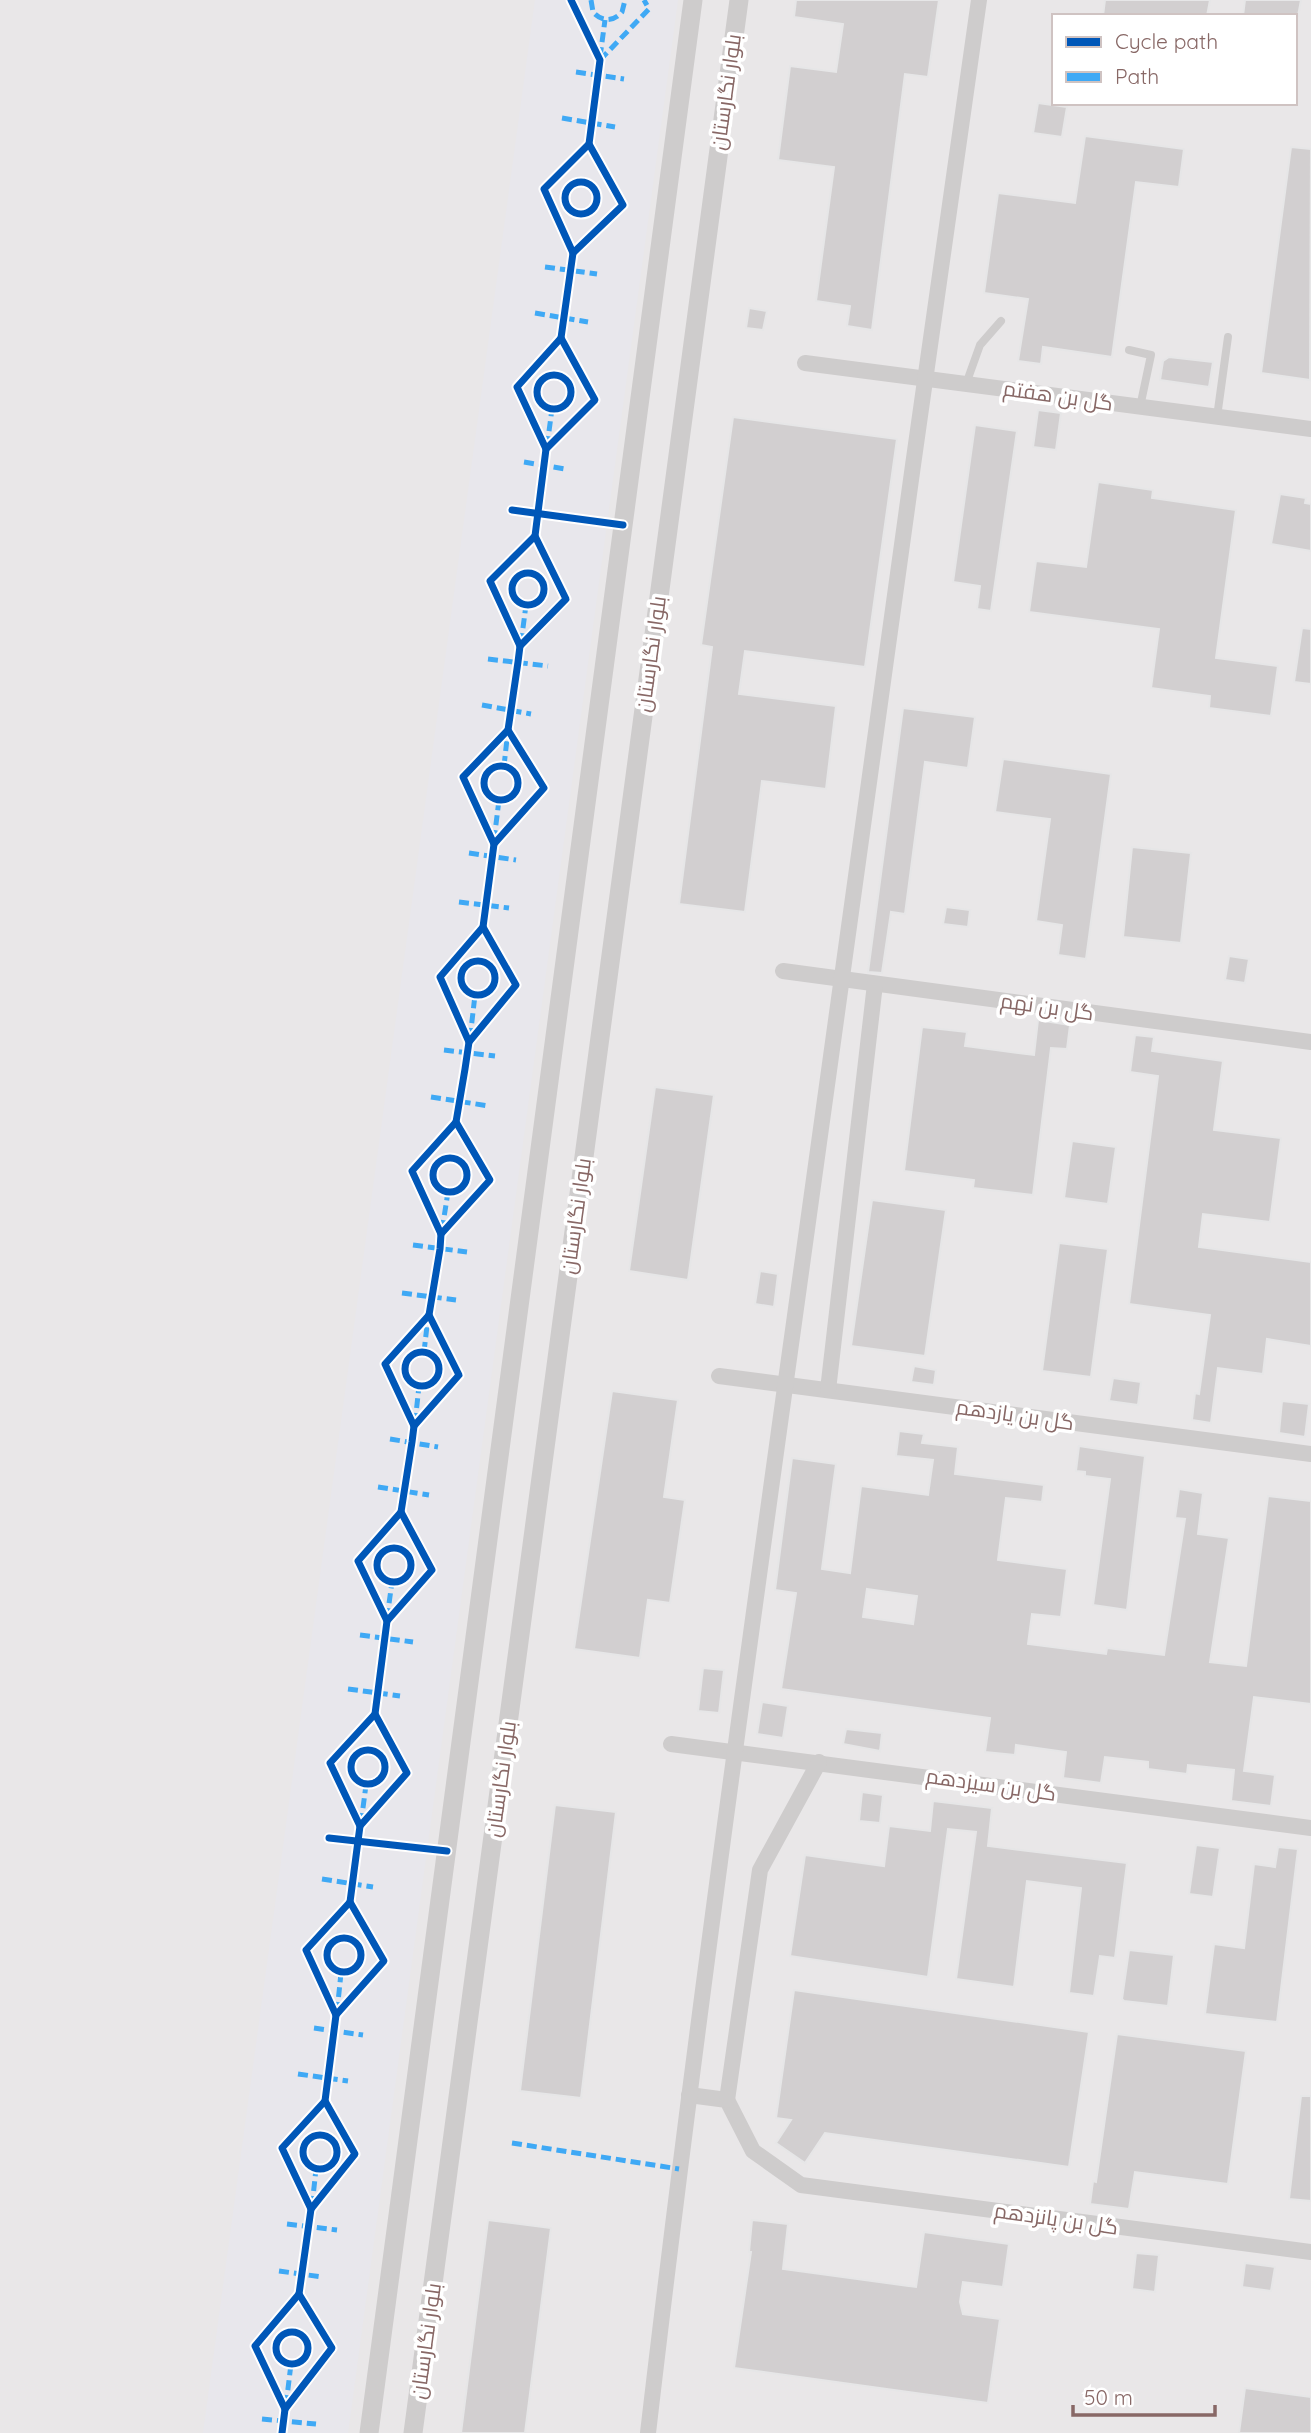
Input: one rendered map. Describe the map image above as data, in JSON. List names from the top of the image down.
{
  "streets": {
    "street": [
      "بلوار نگارستان",
      "گل بن هفتم",
      "گل بن نهم",
      "گل بن یازدهم",
      "گل بن سیزدهم",
      "گل بن پانزدهم"
    ]
  },
  "legend": ["Cycle path", "Path"],
  "scale_bar": "50 m"
}
